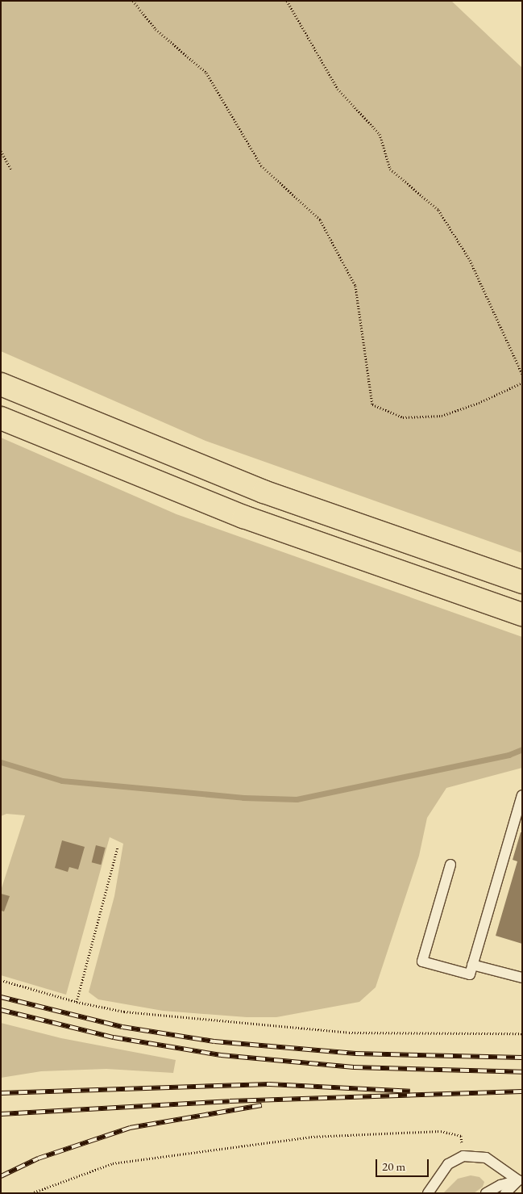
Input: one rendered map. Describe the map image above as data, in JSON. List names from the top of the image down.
{
  "scale_bar": "20 m"
}
